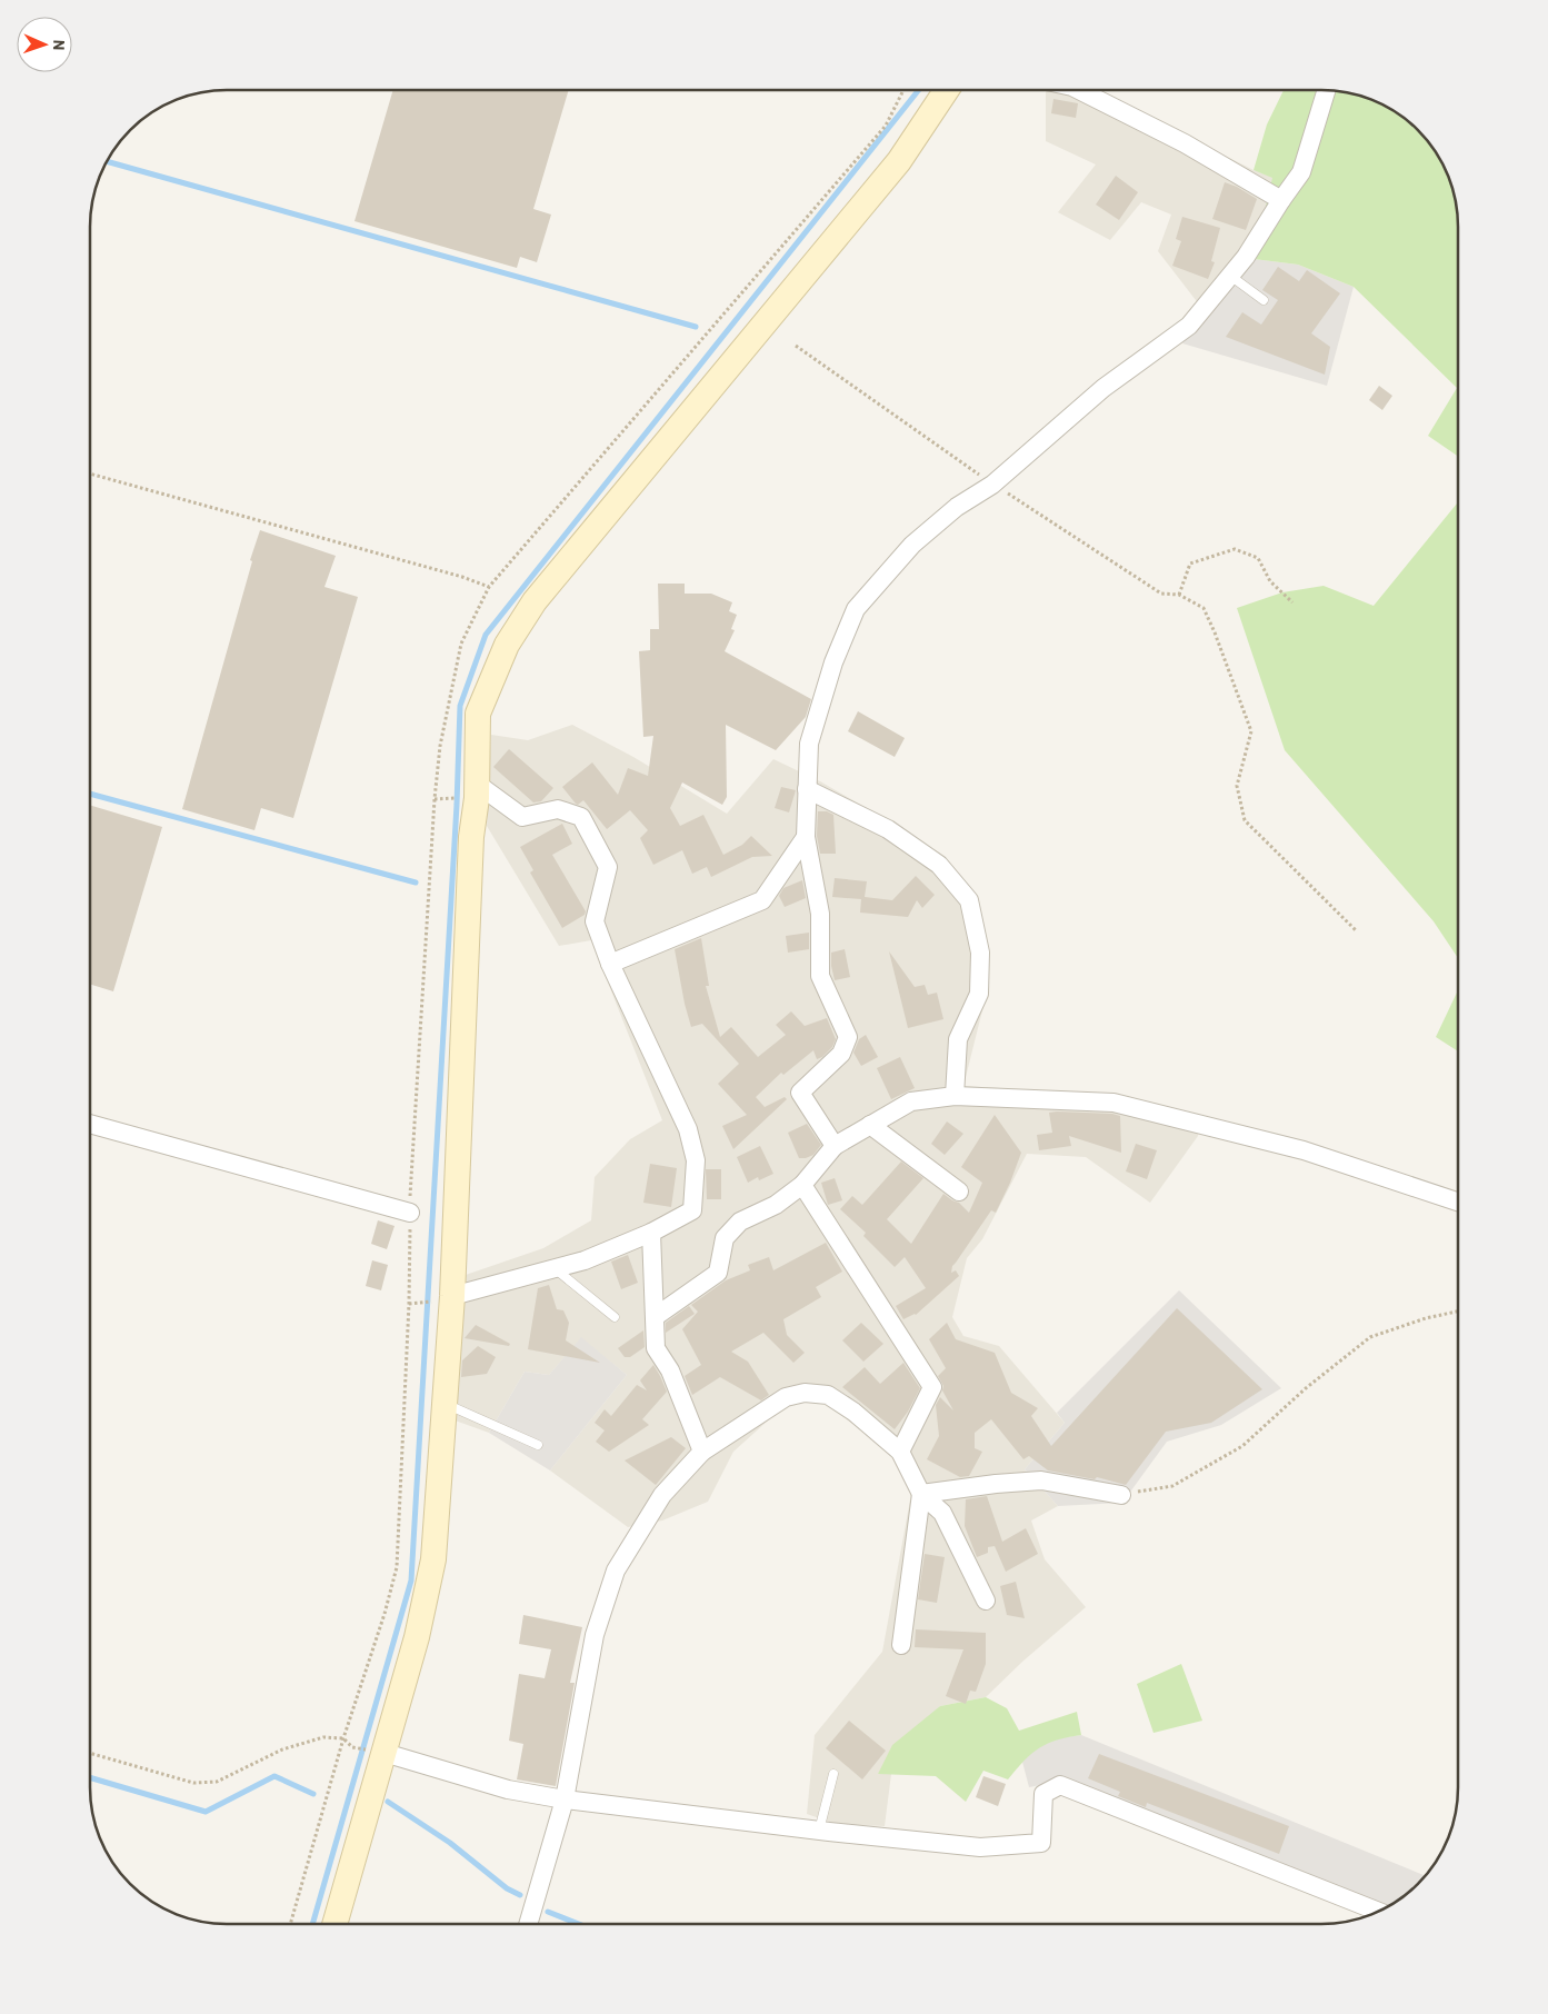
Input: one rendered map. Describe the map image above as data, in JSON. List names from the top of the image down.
{
  "north": "right"
}
